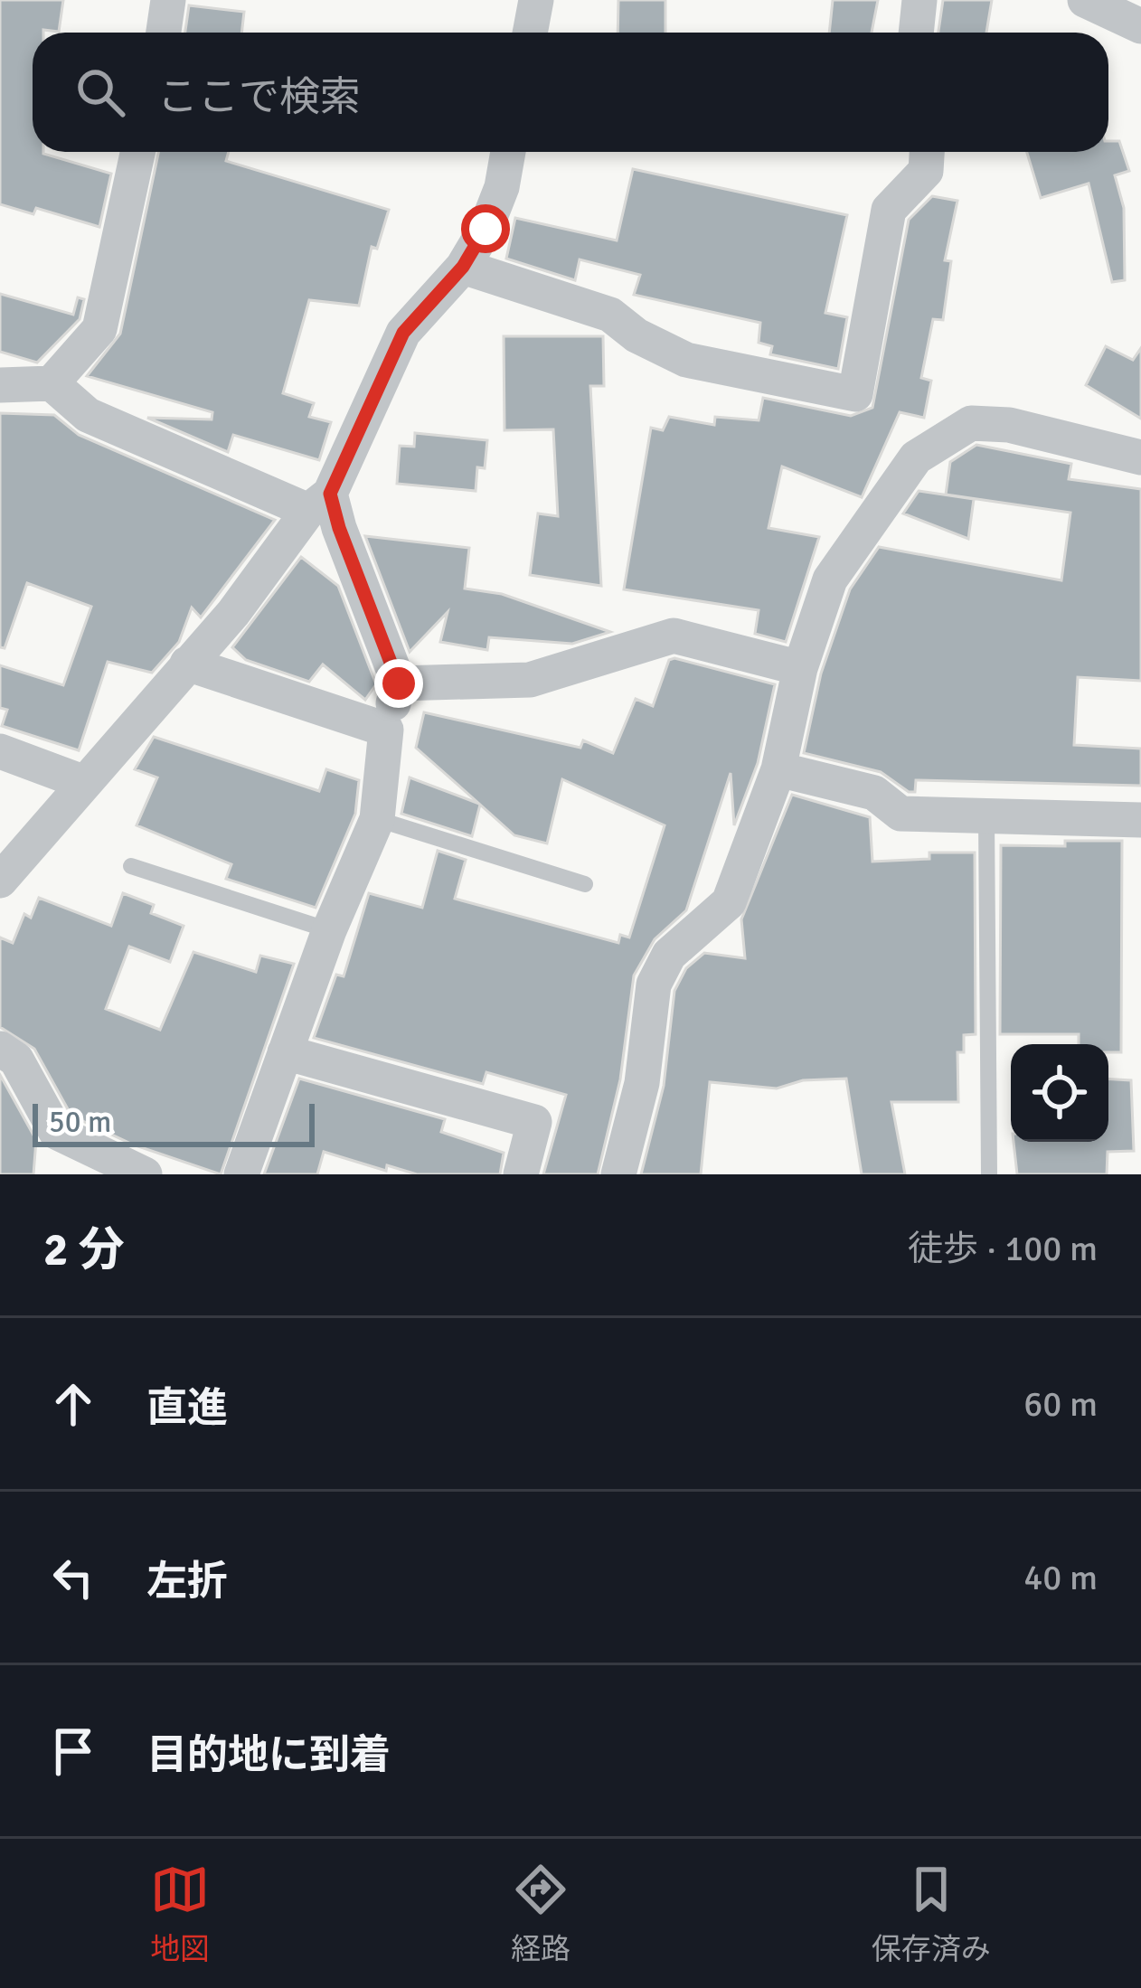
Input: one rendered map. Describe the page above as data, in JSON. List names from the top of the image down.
{
  "scale_bar": "50 m",
  "page": {
    "search": "ここで検索",
    "scale": "50 m",
    "heading": ["2 分", "徒歩 · 100 m"],
    "list": [
      ["直進", "60 m"],
      ["左折", "40 m"],
      "目的地に到着"
    ],
    "nav": ["地図", "経路", "保存済み"]
  }
}
